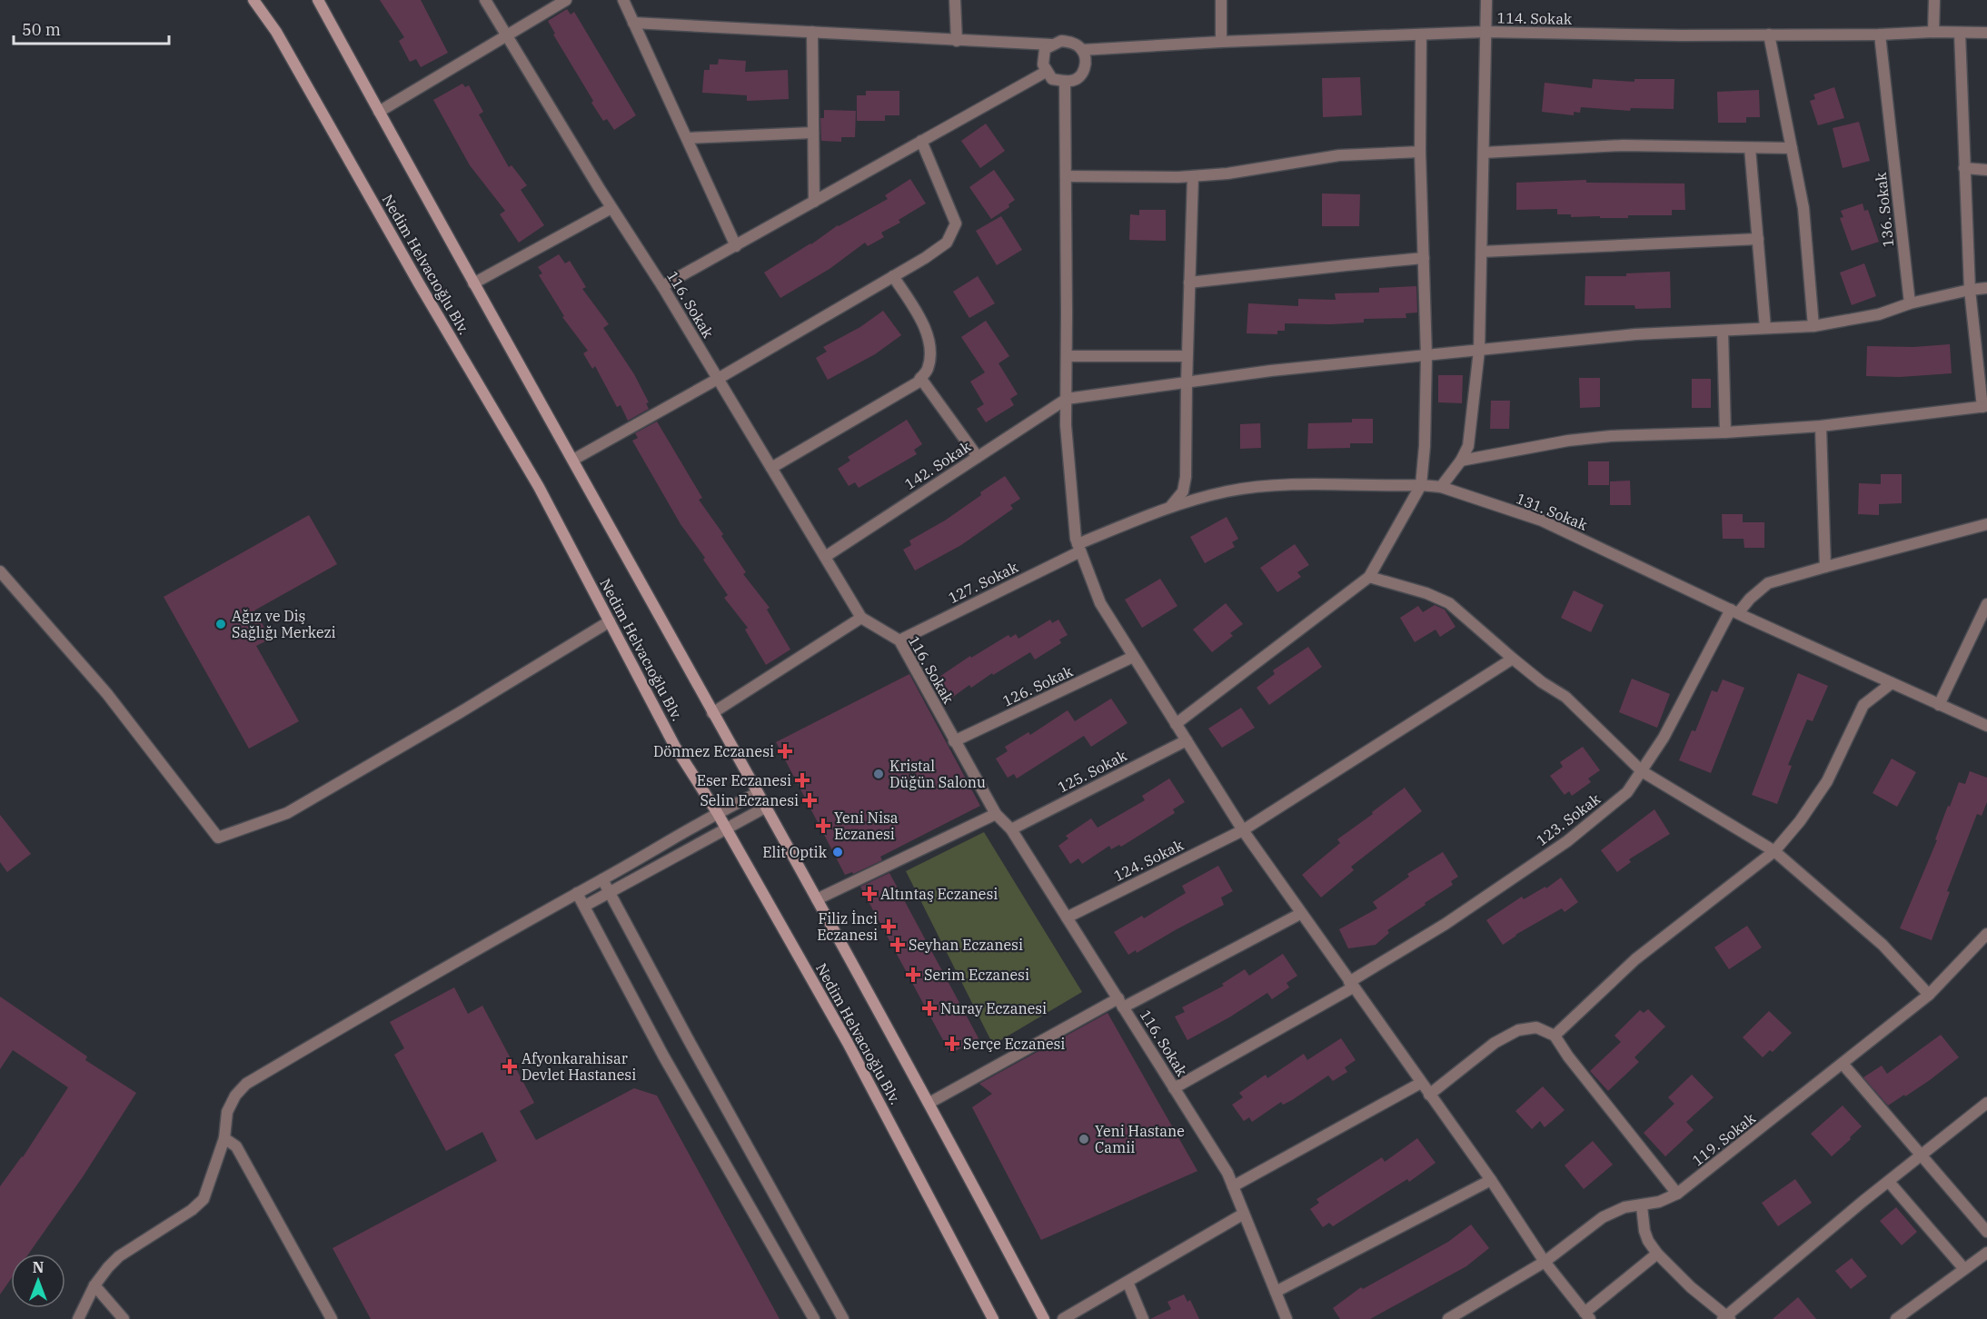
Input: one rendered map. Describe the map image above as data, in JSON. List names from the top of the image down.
{
  "streets": {
    "main road": ["Nedim Helvacıoğlu Blv."],
    "street": [
      "114. Sokak",
      "136. Sokak",
      "116. Sokak",
      "142. Sokak",
      "131. Sokak",
      "127. Sokak",
      "126. Sokak",
      "125. Sokak",
      "123. Sokak",
      "124. Sokak",
      "119. Sokak"
    ]
  },
  "crossings": [
    ["114. Sokak", "136. Sokak"],
    ["116. Sokak", "142. Sokak"],
    ["116. Sokak", "127. Sokak"],
    ["116. Sokak", "126. Sokak"],
    ["116. Sokak", "125. Sokak"],
    ["116. Sokak", "123. Sokak"],
    ["116. Sokak", "124. Sokak"],
    ["131. Sokak", "127. Sokak"],
    ["131. Sokak", "123. Sokak"]
  ],
  "places": {
    "other": [
      "Ağız ve Diş Sağlığı Merkezi",
      "Kristal Düğün Salonu",
      "Elit Optik",
      "Yeni Hastane Camii"
    ],
    "health": [
      "Dönmez Eczanesi",
      "Eser Eczanesi",
      "Selin Eczanesi",
      "Yeni Nisa Eczanesi",
      "Altıntaş Eczanesi",
      "Filiz İnci Eczanesi",
      "Seyhan Eczanesi",
      "Serim Eczanesi",
      "Nuray Eczanesi",
      "Serçe Eczanesi",
      "Afyonkarahisar Devlet Hastanesi"
    ]
  },
  "scale_bar": "50 m",
  "north": "top"
}
